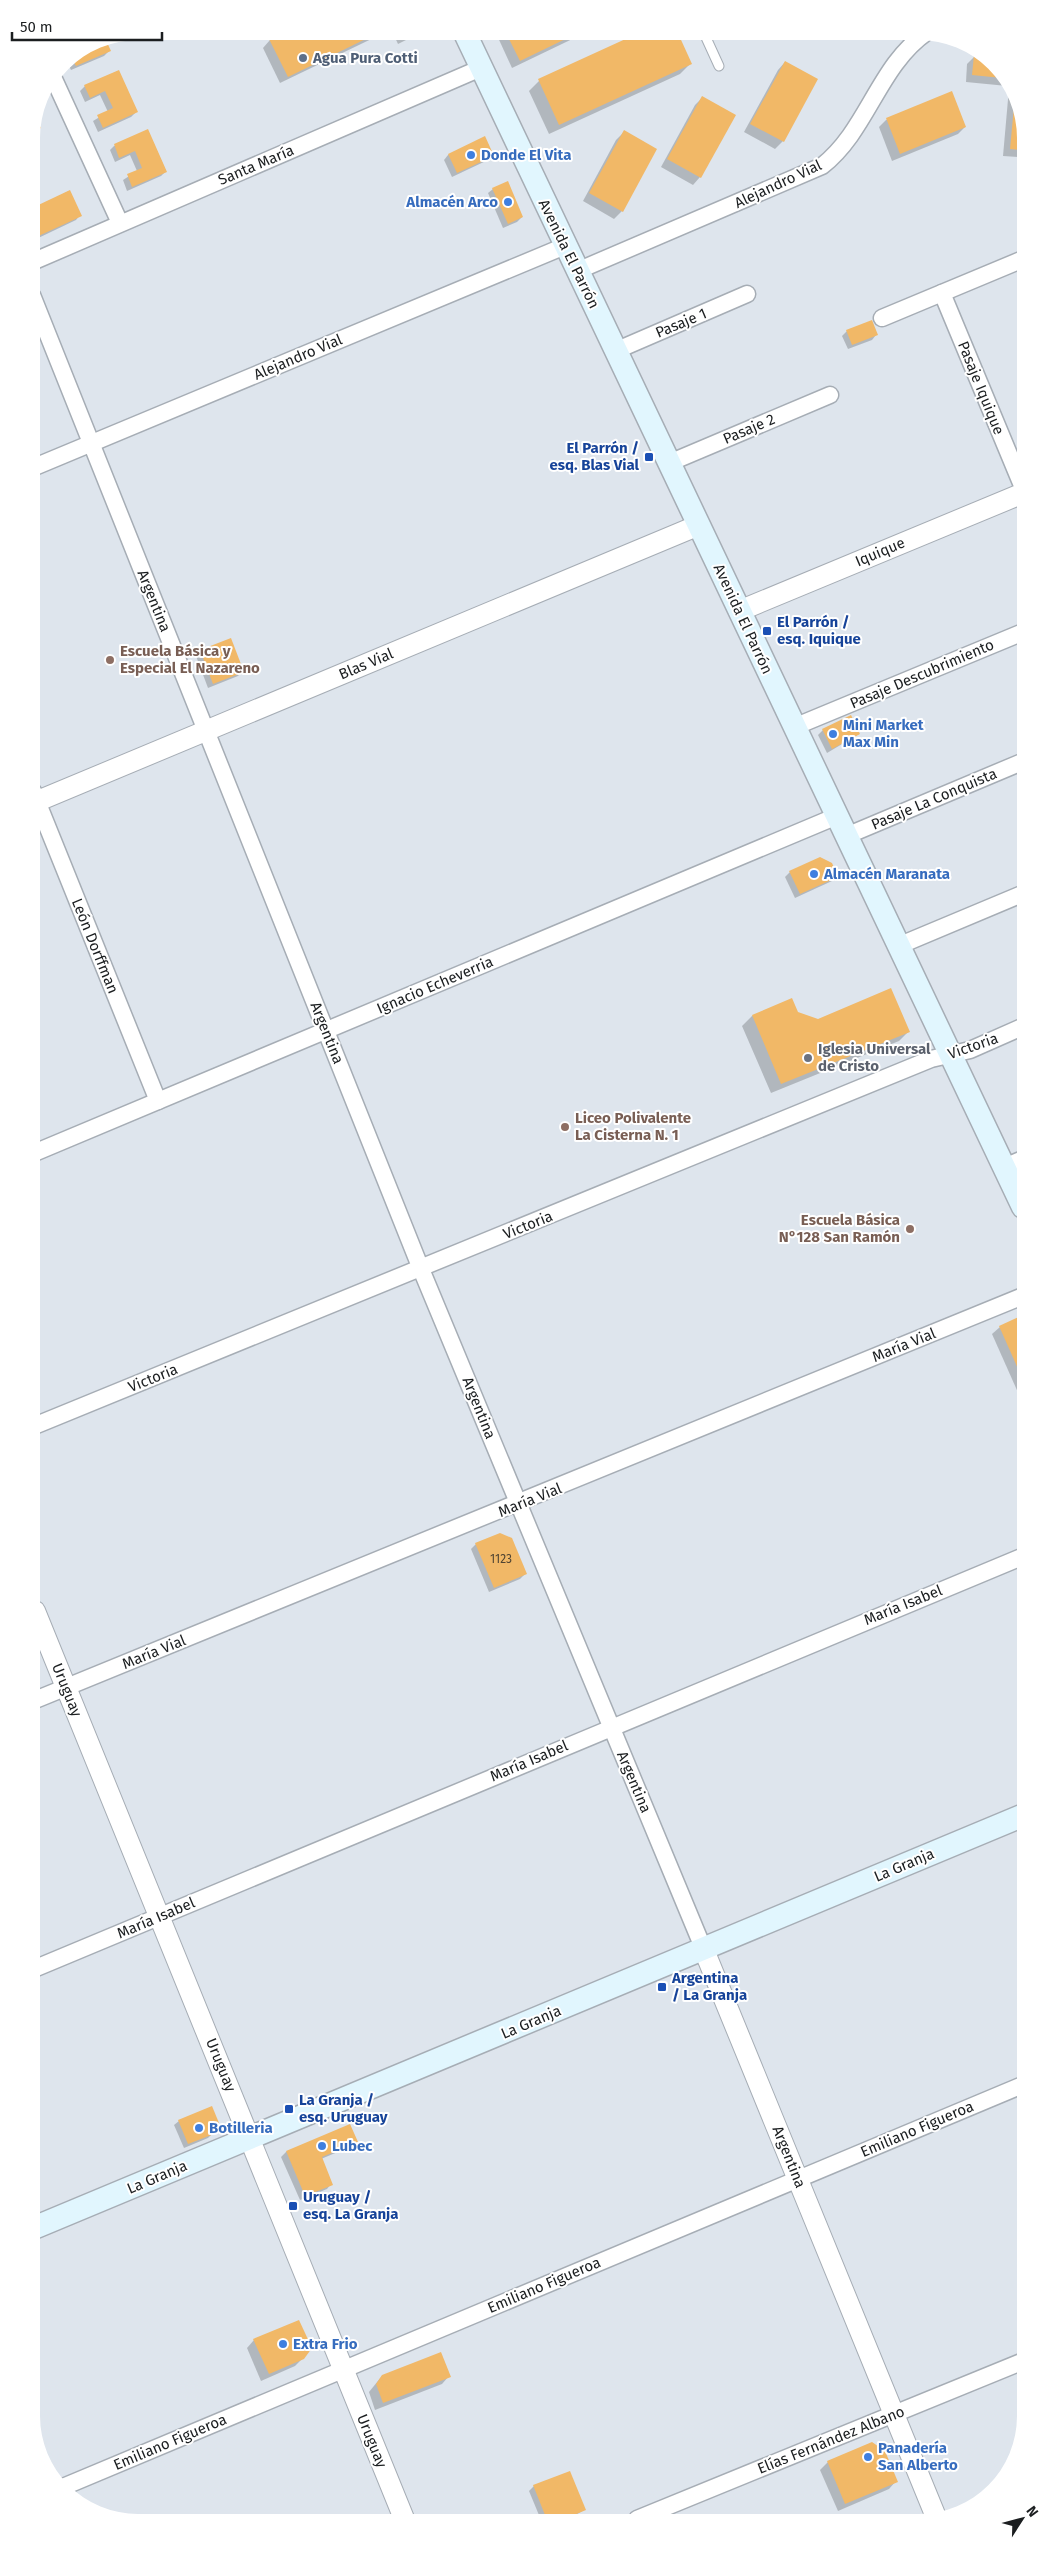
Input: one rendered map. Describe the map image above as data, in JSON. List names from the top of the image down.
{
  "streets": {
    "main road": ["Avenida El Parrón", "La Granja"],
    "street": [
      "Santa María",
      "Alejandro Vial",
      "Pasaje 1",
      "Pasaje Iquique",
      "Pasaje 2",
      "Iquique",
      "Argentina",
      "Blas Vial",
      "Pasaje Descubrimiento",
      "Pasaje La Conquista",
      "León Dorffman",
      "Ignacio Echeverria",
      "Victoria",
      "María Vial",
      "María Isabel",
      "Uruguay",
      "Emiliano Figueroa",
      "Elías Fernández Albano"
    ]
  },
  "crossings": [
    ["Santa María", "Avenida El Parrón"],
    ["Alejandro Vial", "Avenida El Parrón"],
    ["Alejandro Vial", "Argentina"],
    ["Avenida El Parrón", "Pasaje 1"],
    ["Avenida El Parrón", "Pasaje 2"],
    ["Avenida El Parrón", "Iquique"],
    ["Avenida El Parrón", "Blas Vial"],
    ["Avenida El Parrón", "Pasaje Descubrimiento"],
    ["Avenida El Parrón", "Pasaje La Conquista"],
    ["Avenida El Parrón", "Ignacio Echeverria"],
    ["Avenida El Parrón", "Victoria"],
    ["Argentina", "Blas Vial"],
    ["Argentina", "Ignacio Echeverria"],
    ["Argentina", "Victoria"],
    ["Argentina", "María Vial"],
    ["Argentina", "María Isabel"],
    ["Argentina", "La Granja"],
    ["Argentina", "Emiliano Figueroa"],
    ["Argentina", "Elías Fernández Albano"],
    ["Pasaje La Conquista", "Ignacio Echeverria"],
    ["León Dorffman", "Ignacio Echeverria"],
    ["María Vial", "Uruguay"],
    ["María Isabel", "Uruguay"],
    ["Uruguay", "La Granja"],
    ["Uruguay", "Emiliano Figueroa"]
  ],
  "places": {
    "other": [
      "Agua Pura Cotti",
      "Donde El Vita",
      "Almacén Arco",
      "Escuela Básica y Especial El Nazareno",
      "Mini Market Max Min",
      "Almacén Maranata",
      "Iglesia Universal de Cristo",
      "Liceo Polivalente La Cisterna N. 1",
      "Escuela Básica N°128 San Ramón",
      "Botilleria",
      "Lubec",
      "Extra Frio",
      "Panadería San Alberto"
    ],
    "transit": [
      "El Parrón / esq. Blas Vial",
      "El Parrón / esq. Iquique",
      "Argentina / La Granja",
      "La Granja / esq. Uruguay",
      "Uruguay / esq. La Granja"
    ]
  },
  "house_numbers": ["1123"],
  "scale_bar": "50 m",
  "north": "top right"
}
